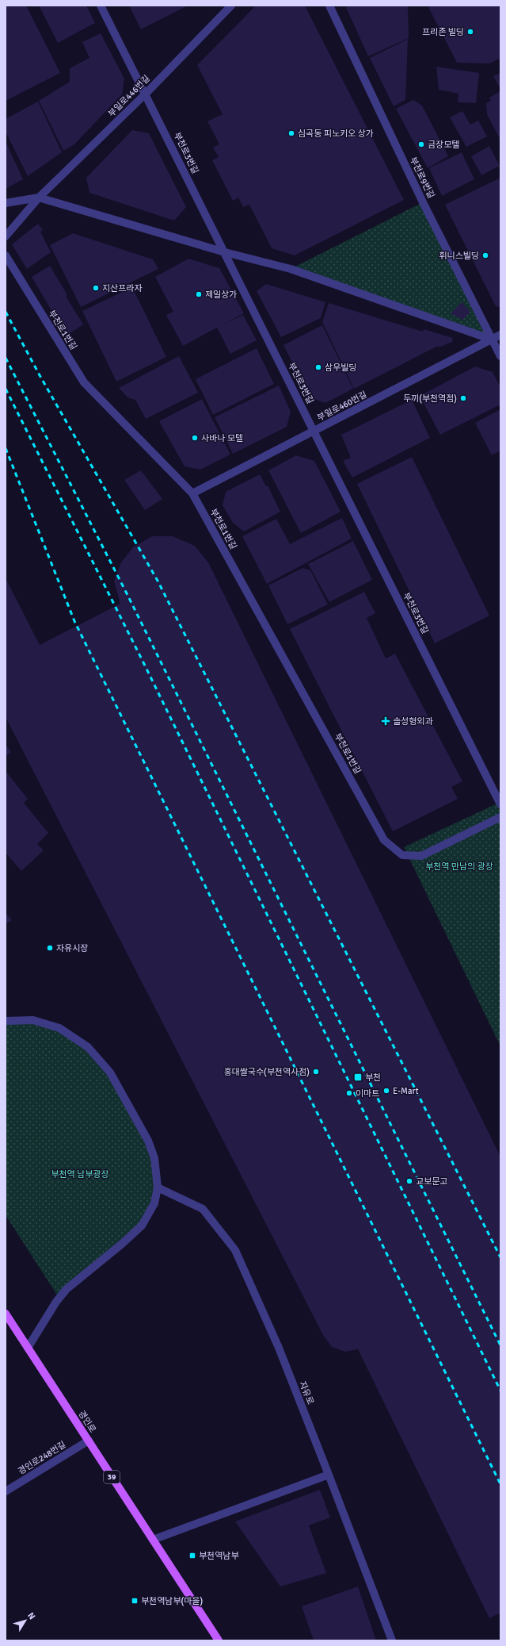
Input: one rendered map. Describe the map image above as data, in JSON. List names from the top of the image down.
{
  "streets": {
    "main road": ["경인로", "39"],
    "street": [
      "부일로446번길",
      "부천로3번길",
      "부천로9번길",
      "부천로1번길",
      "부일로460번길",
      "자유로",
      "경인로248번길"
    ]
  },
  "crossings": [
    ["부일로446번길", "부천로3번길"],
    ["부천로3번길", "부일로460번길"],
    ["부천로9번길", "부일로460번길"],
    ["부천로1번길", "부일로460번길"],
    ["경인로", "경인로248번길"]
  ],
  "parks": ["부천역 만남의 광장", "부천역 남부광장"],
  "places": {
    "other": [
      "프리존 빌딩",
      "심곡동 피노키오 상가",
      "금장모텔",
      "휘니스빌딩",
      "지산프라자",
      "제일상가",
      "삼우빌딩",
      "두끼(부천역점)",
      "사바나 모텔",
      "자유시장",
      "홍대쌀국수(부천역사점)",
      "E-Mart",
      "이마트",
      "교보문고"
    ],
    "health": ["솔성형외과"],
    "transit": ["부천", "부천역남부", "부천역남부(마을)"]
  },
  "north": "top right"
}
